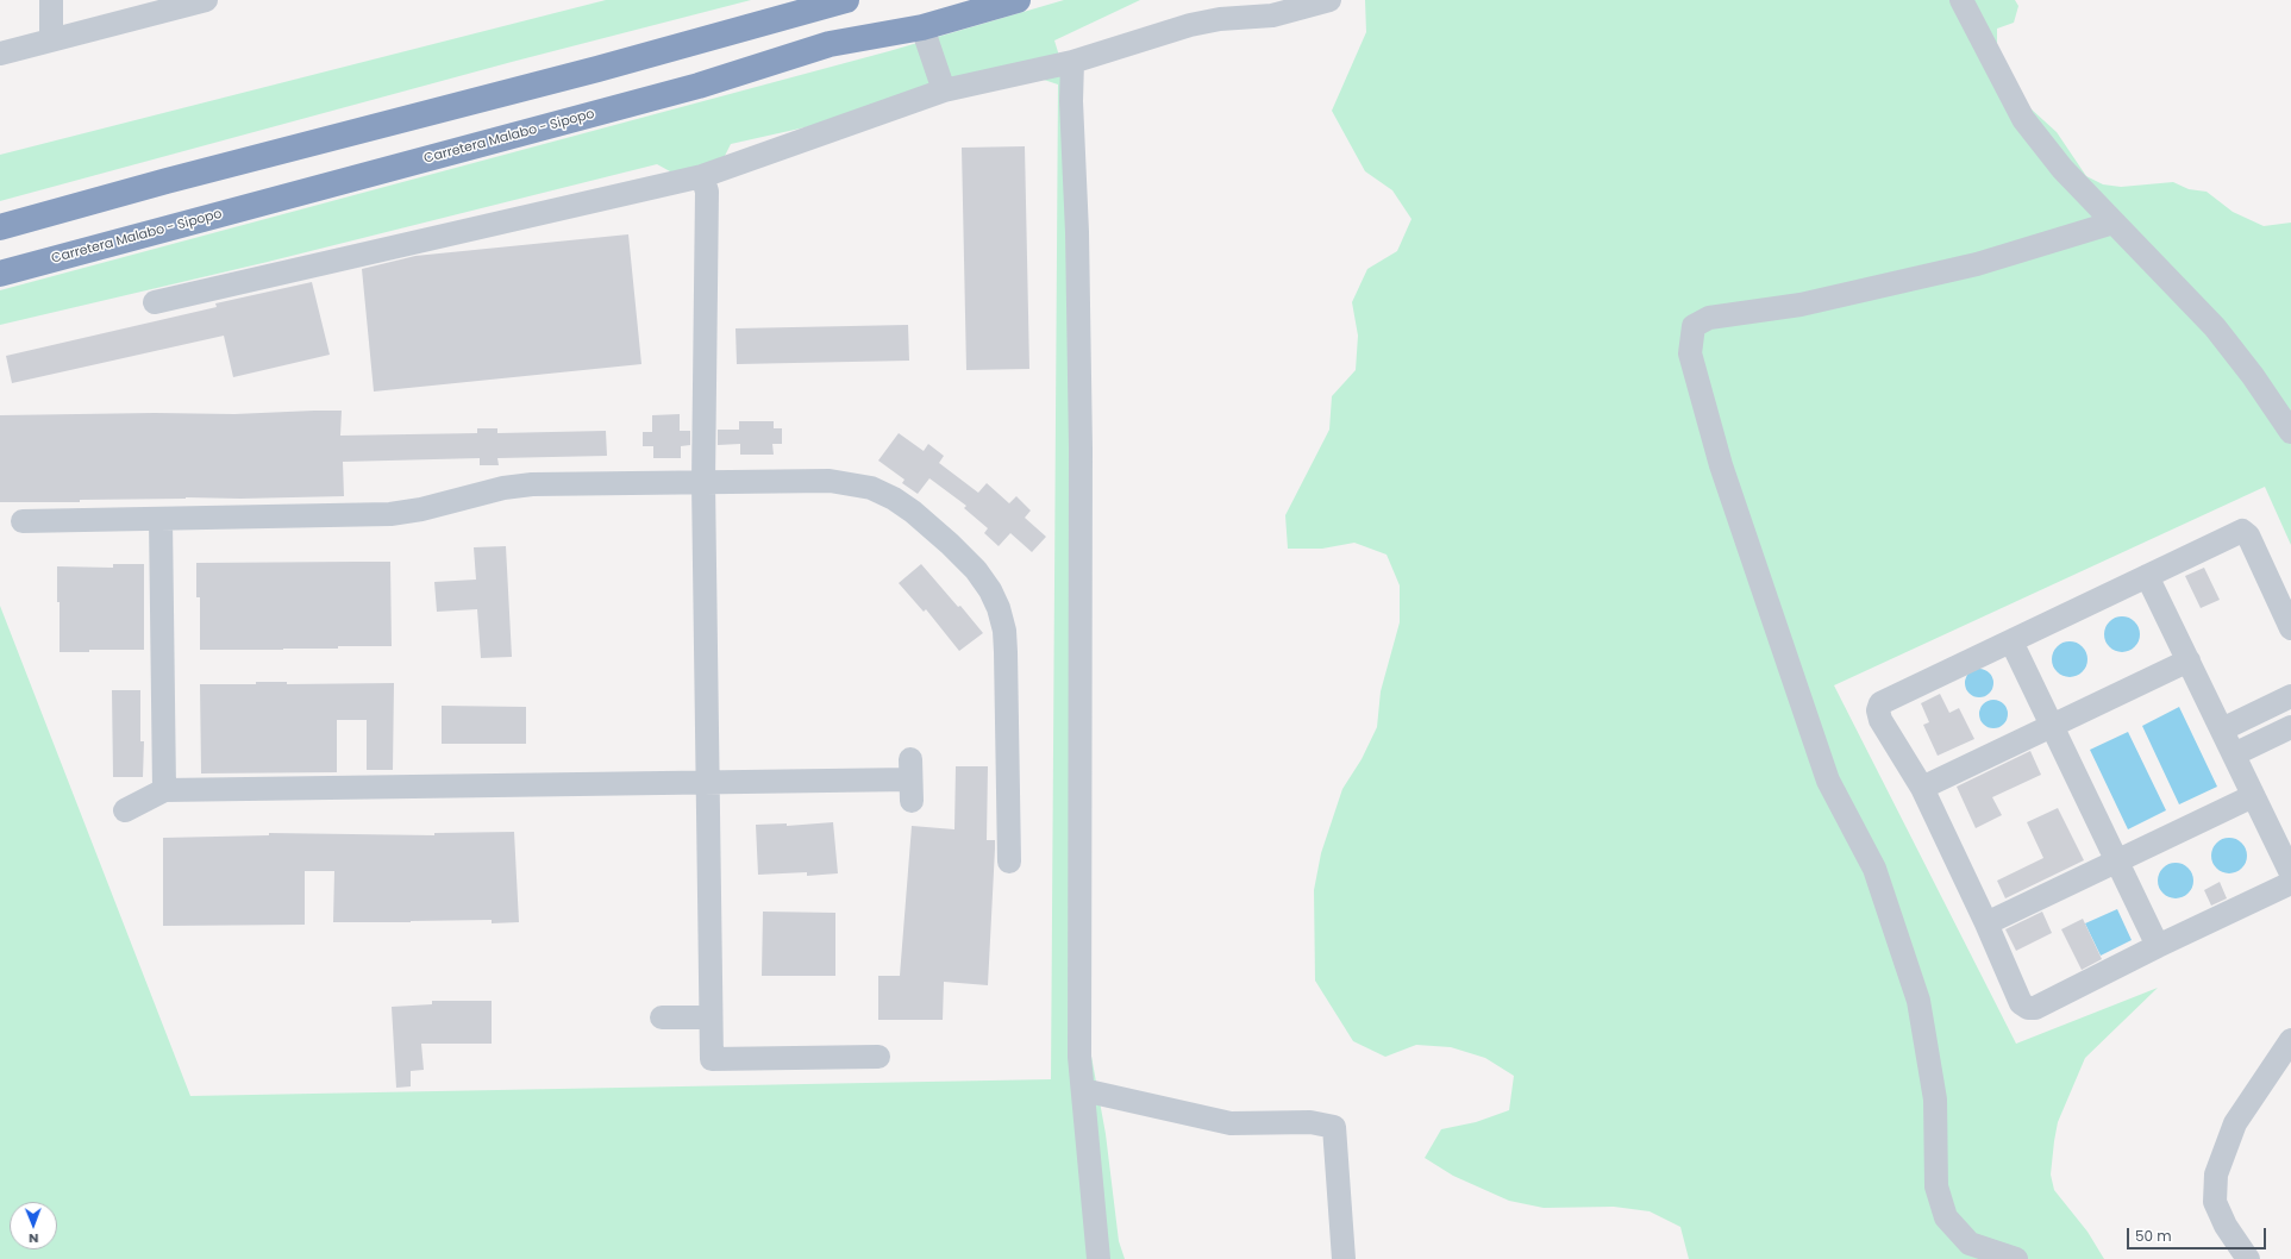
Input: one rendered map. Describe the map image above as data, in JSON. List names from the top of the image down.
{
  "streets": {
    "highway": ["Carretera Malabo - Sipopo"]
  },
  "scale_bar": "50 m",
  "north": "bottom"
}
